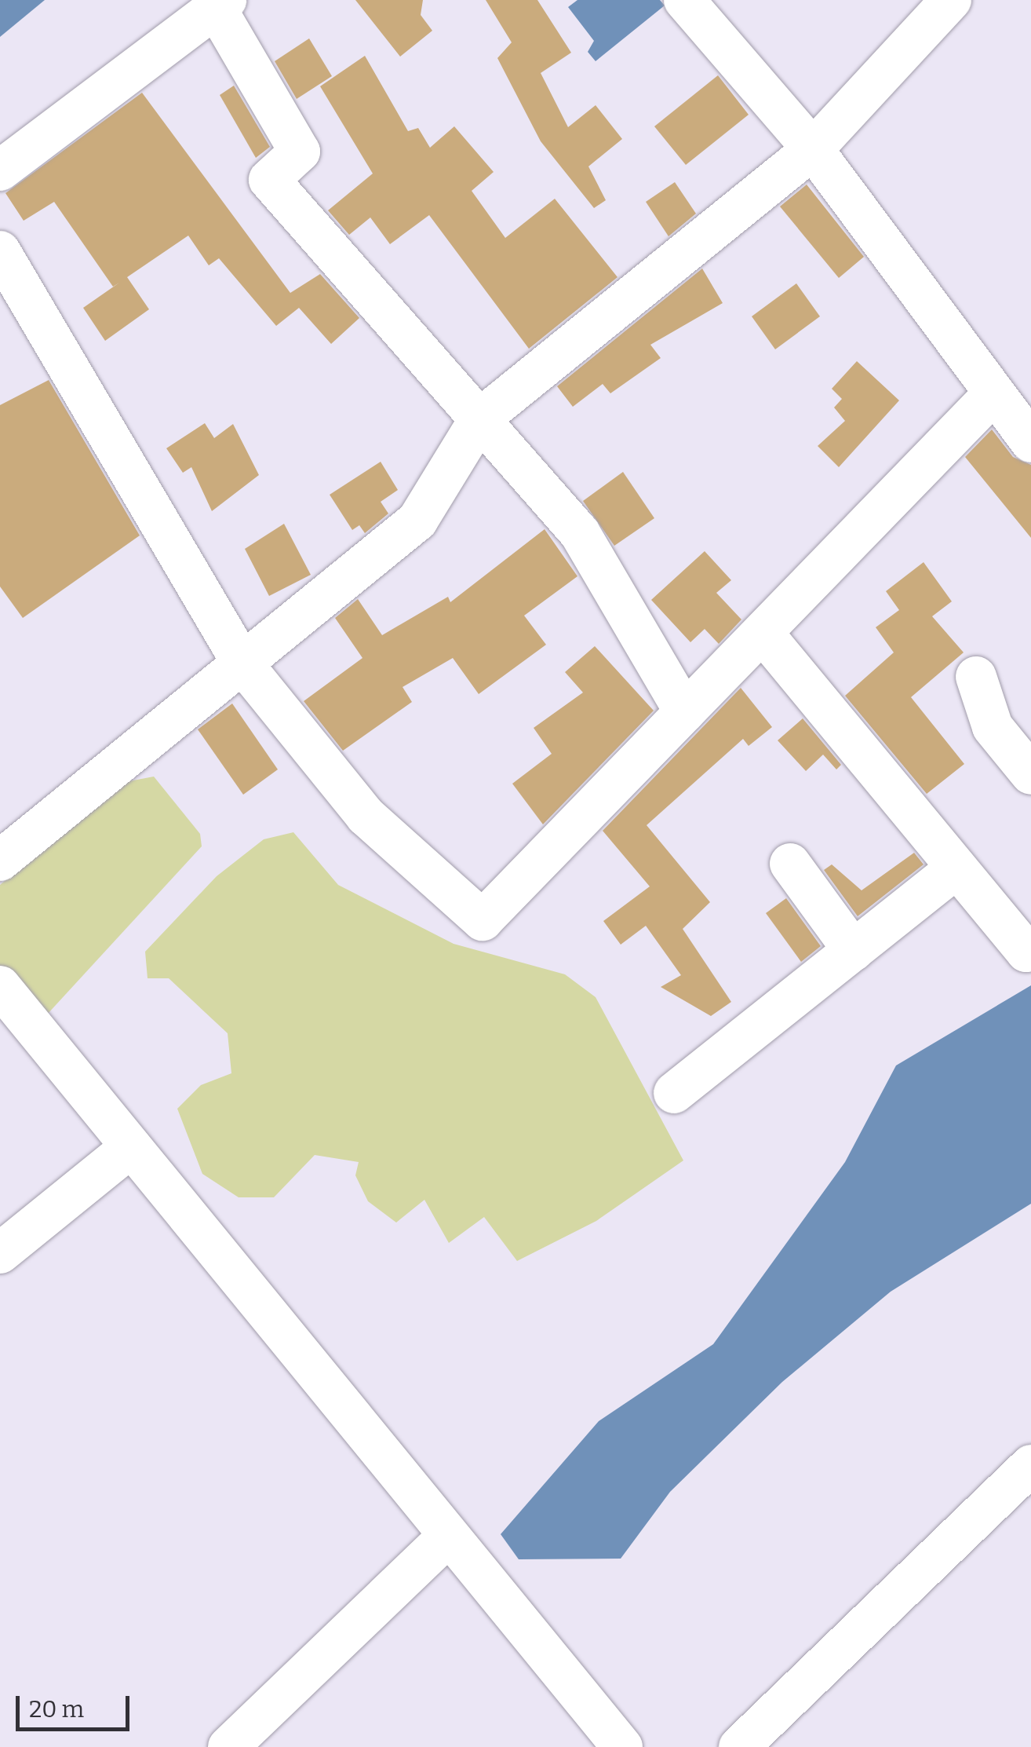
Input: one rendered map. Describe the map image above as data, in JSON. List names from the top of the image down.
{
  "scale_bar": "20 m"
}
